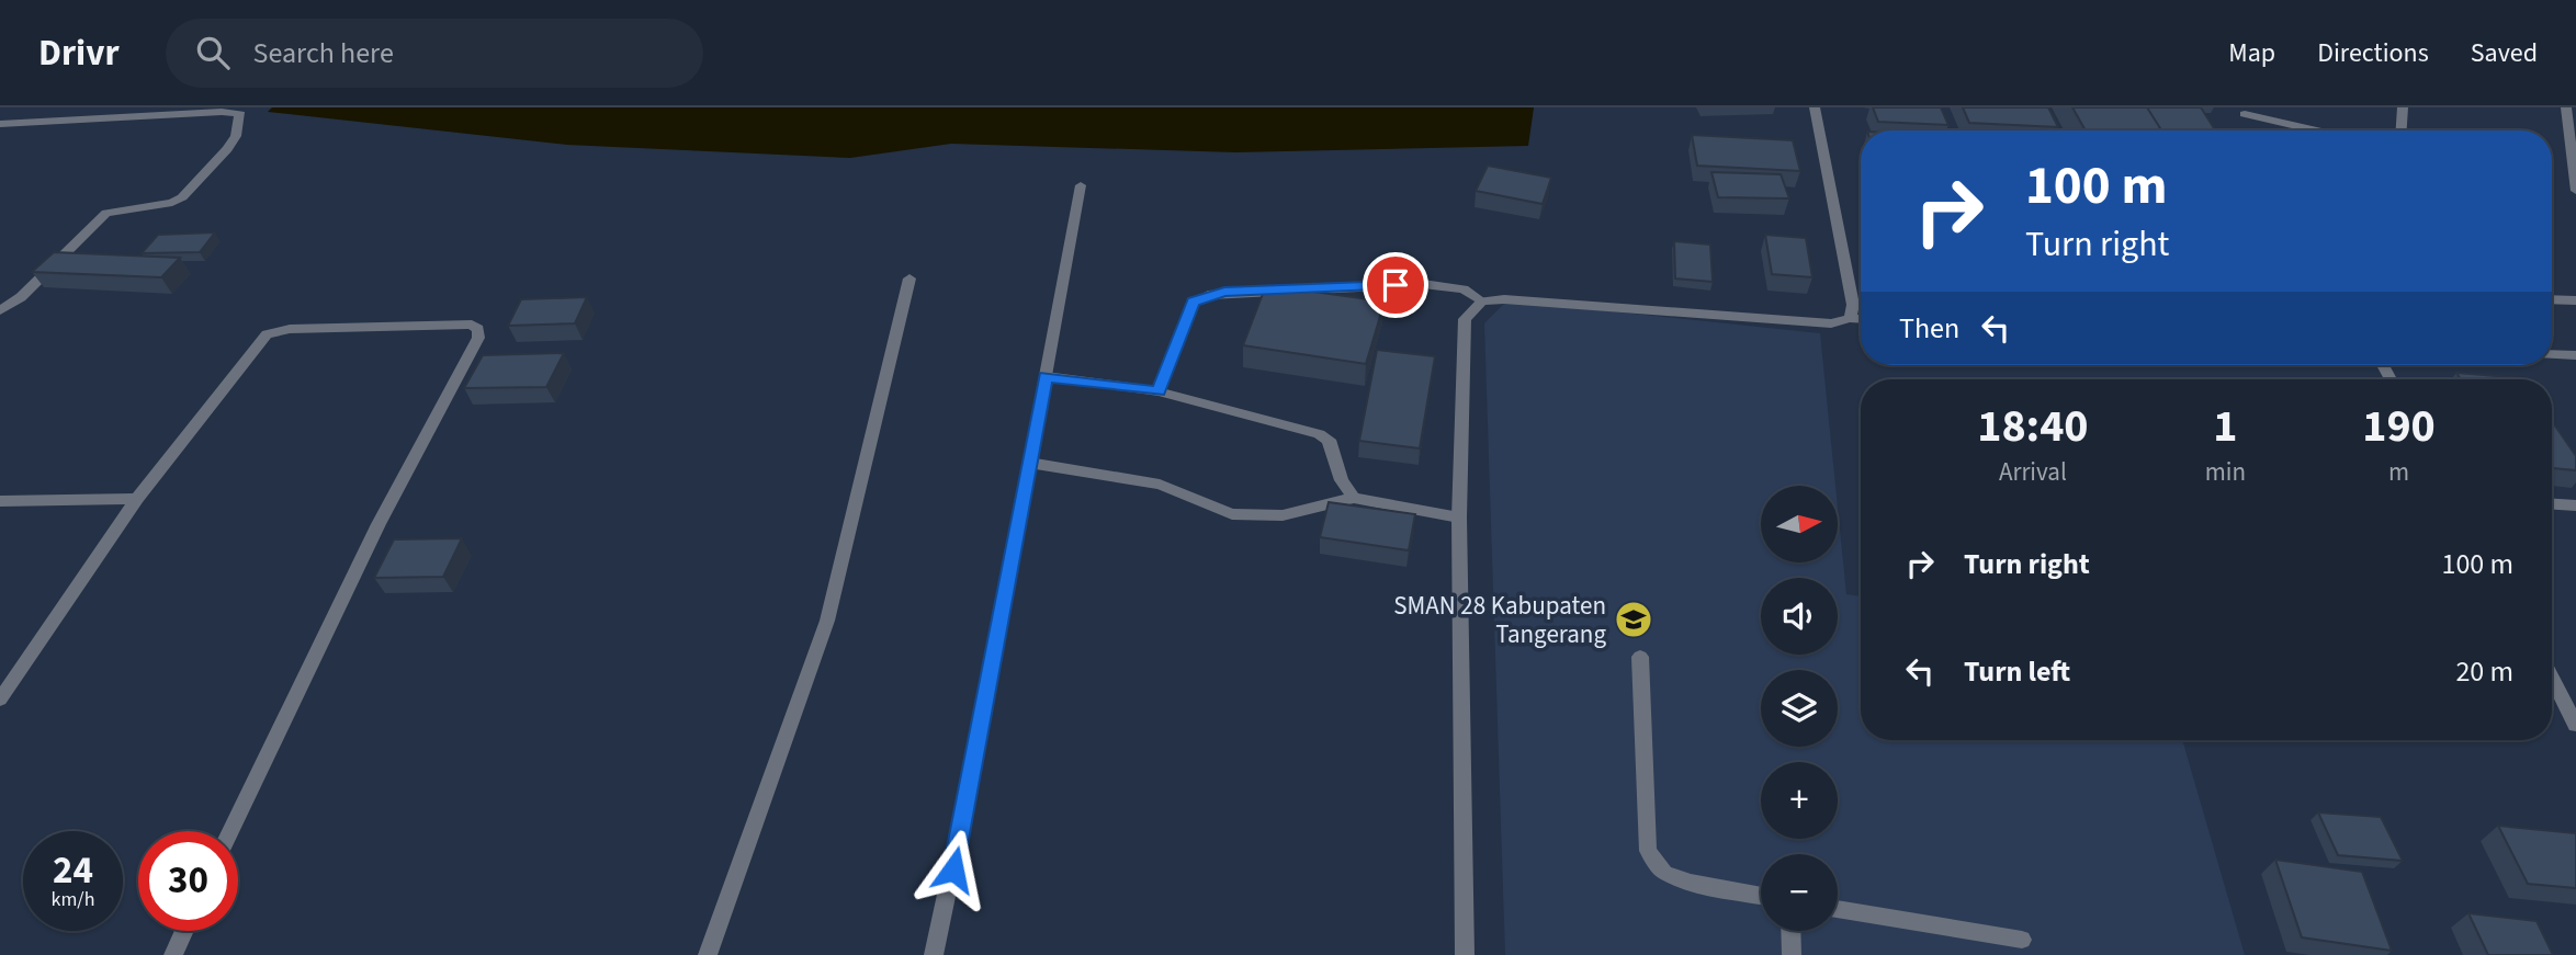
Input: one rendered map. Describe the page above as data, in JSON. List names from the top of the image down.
{
  "places": {
    "school or university": ["SMAN 28 Kabupaten Tangerang"]
  },
  "north": "right",
  "page": {
    "header": "Drivr",
    "search": "Search here",
    "nav": ["Map", "Directions", "Saved"],
    "turn": ["100 m", "Turn right"],
    "then": "Then",
    "eta": [
      "18:40",
      "Arrival",
      "1",
      "min",
      "190",
      "m"
    ],
    "map_buttons": ["+", "−"],
    "list": [
      {
        "name": "Turn right",
        "value": "100 m"
      },
      {
        "name": "Turn left",
        "value": "20 m"
      }
    ],
    "speed": "24 km/h",
    "limit": "30"
  }
}
